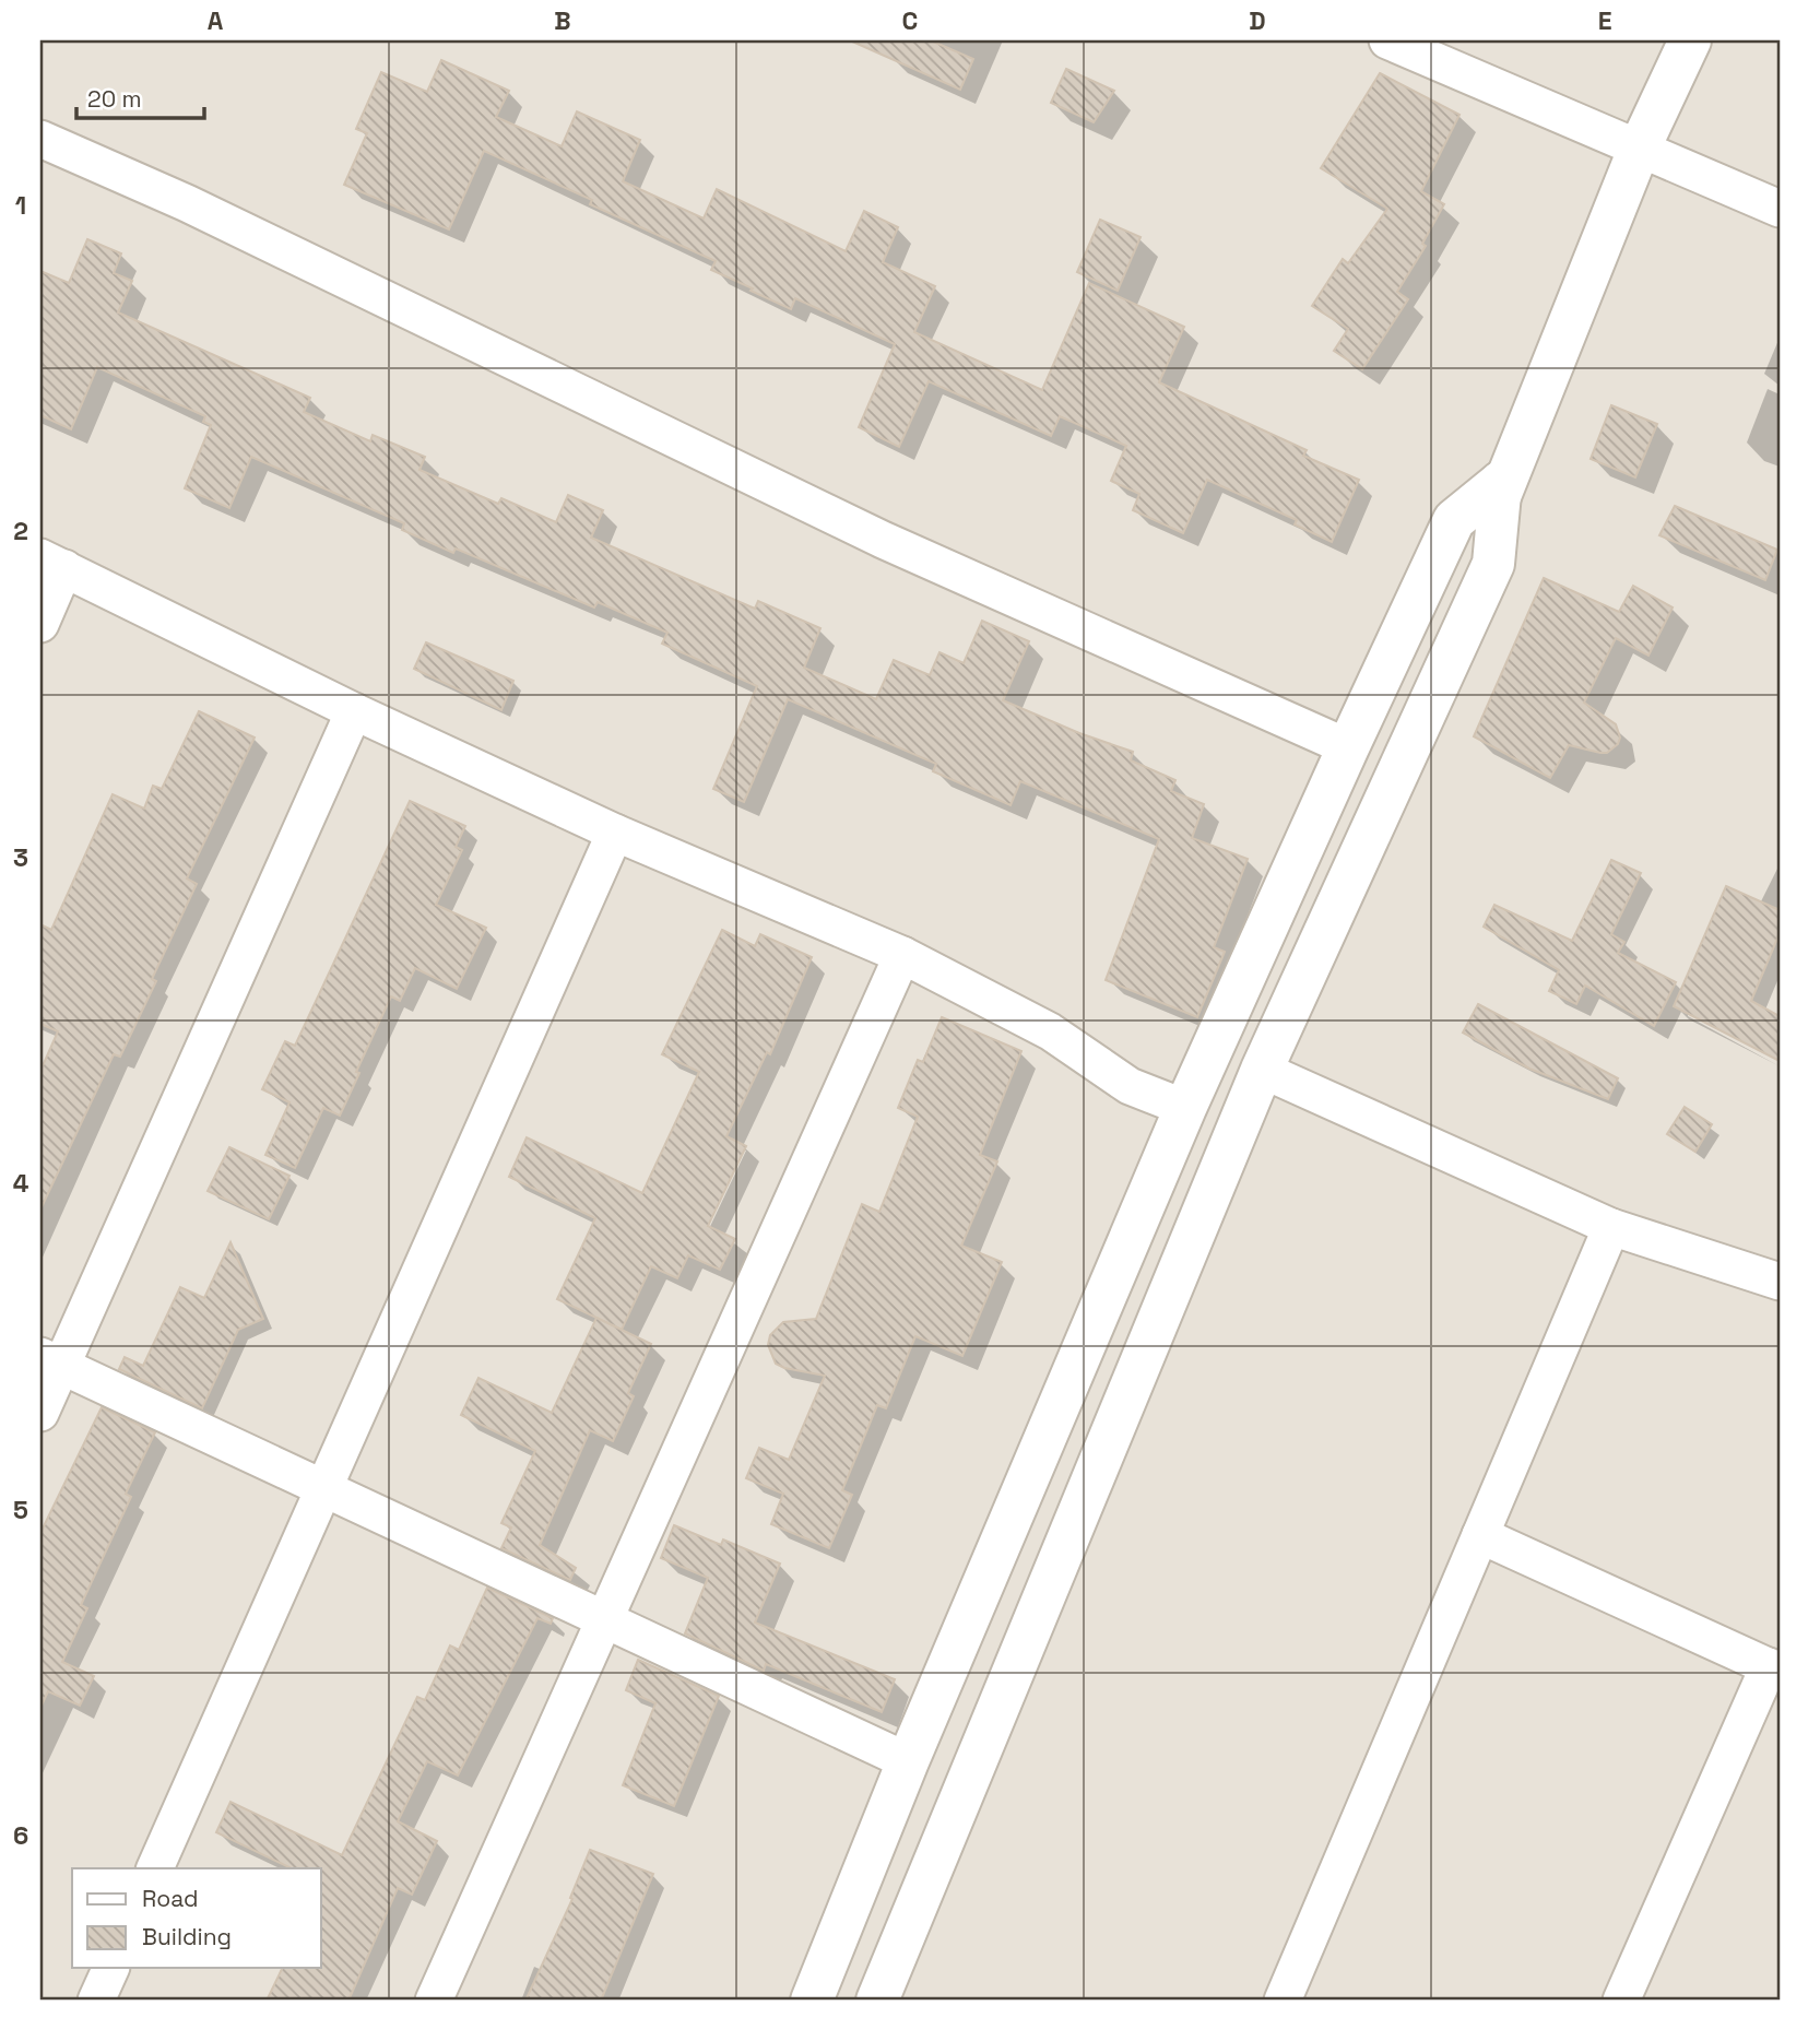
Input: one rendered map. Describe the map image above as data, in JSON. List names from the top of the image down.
{
  "legend": ["Road", "Building"],
  "scale_bar": "20 m",
  "grid": {
    "columns": [
      "A",
      "B",
      "C",
      "D",
      "E"
    ],
    "rows": [
      "1",
      "2",
      "3",
      "4",
      "5",
      "6"
    ]
  }
}
